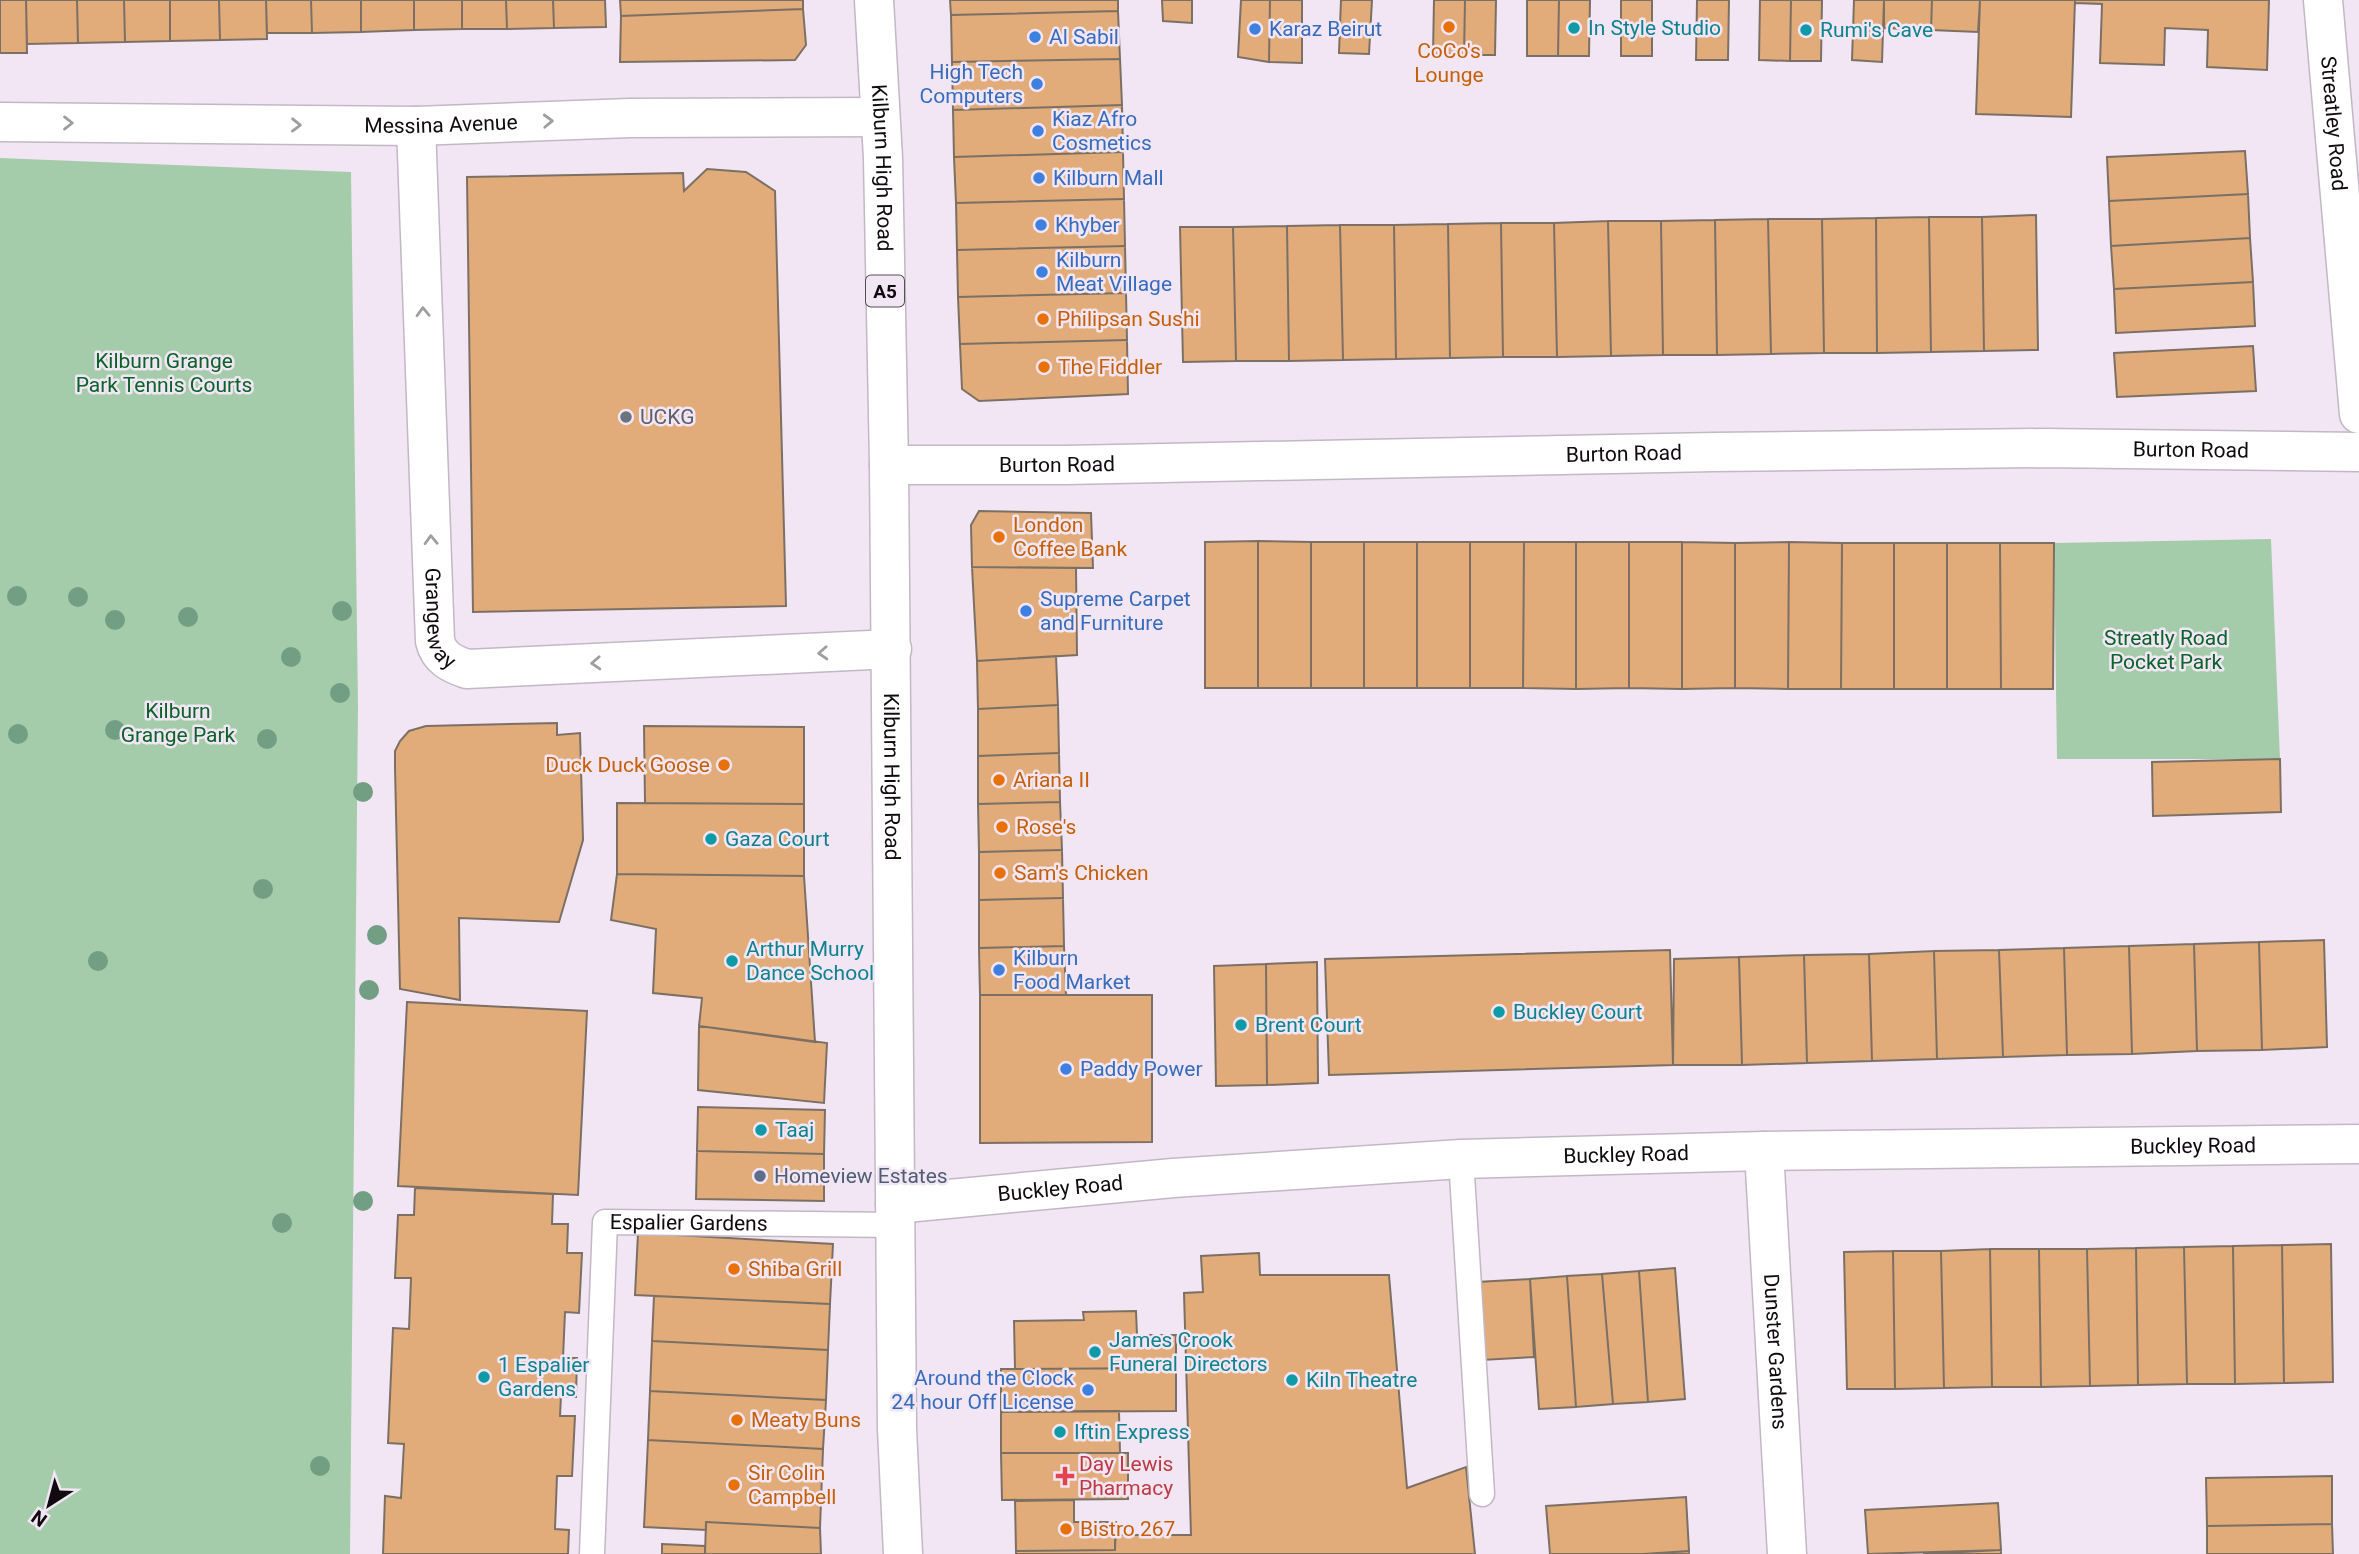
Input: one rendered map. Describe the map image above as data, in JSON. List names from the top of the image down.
{
  "streets": {
    "street": [
      "Messina Avenue",
      "Streatley Road",
      "Kilburn High Road",
      "A5",
      "Burton Road",
      "Grangeway",
      "Buckley Road",
      "Dunster Gardens"
    ],
    "lane": ["Espalier Gardens"]
  },
  "crossings": [
    ["Messina Avenue", "Kilburn High Road"],
    ["Messina Avenue", "Grangeway"],
    ["Kilburn High Road", "Burton Road"],
    ["Kilburn High Road", "Grangeway"],
    ["Kilburn High Road", "Buckley Road"],
    ["Kilburn High Road", "Espalier Gardens"],
    ["Buckley Road", "Espalier Gardens"],
    ["Buckley Road", "Dunster Gardens"]
  ],
  "one_way": ["Messina Avenue"],
  "parks": ["Kilburn Grange Park Tennis Courts", "Streatly Road Pocket Park", "Kilburn Grange Park"],
  "places": {
    "other": [
      "CoCo's Lounge",
      "In Style Studio",
      "Karaz Beirut",
      "Rumi's Cave",
      "Al Sabil",
      "High Tech Computers",
      "Kiaz Afro Cosmetics",
      "Kilburn Mall",
      "Khyber",
      "Kilburn Meat Village",
      "Philipsan Sushi",
      "The Fiddler",
      "UCKG",
      "London Coffee Bank",
      "Supreme Carpet and Furniture",
      "Duck Duck Goose",
      "Ariana II",
      "Rose's",
      "Gaza Court",
      "Sam's Chicken",
      "Arthur Murry Dance School",
      "Kilburn Food Market",
      "Buckley Court",
      "Brent Court",
      "Paddy Power",
      "Taaj",
      "Homeview Estates",
      "Shiba Grill",
      "James Crook Funeral Directors",
      "1 Espalier Gardens",
      "Kiln Theatre",
      "Around the Clock 24 hour Off License",
      "Meaty Buns",
      "Iftin Express",
      "Sir Colin Campbell",
      "Bistro 267"
    ],
    "health": ["Day Lewis Pharmacy"]
  },
  "north": "bottom left"
}
